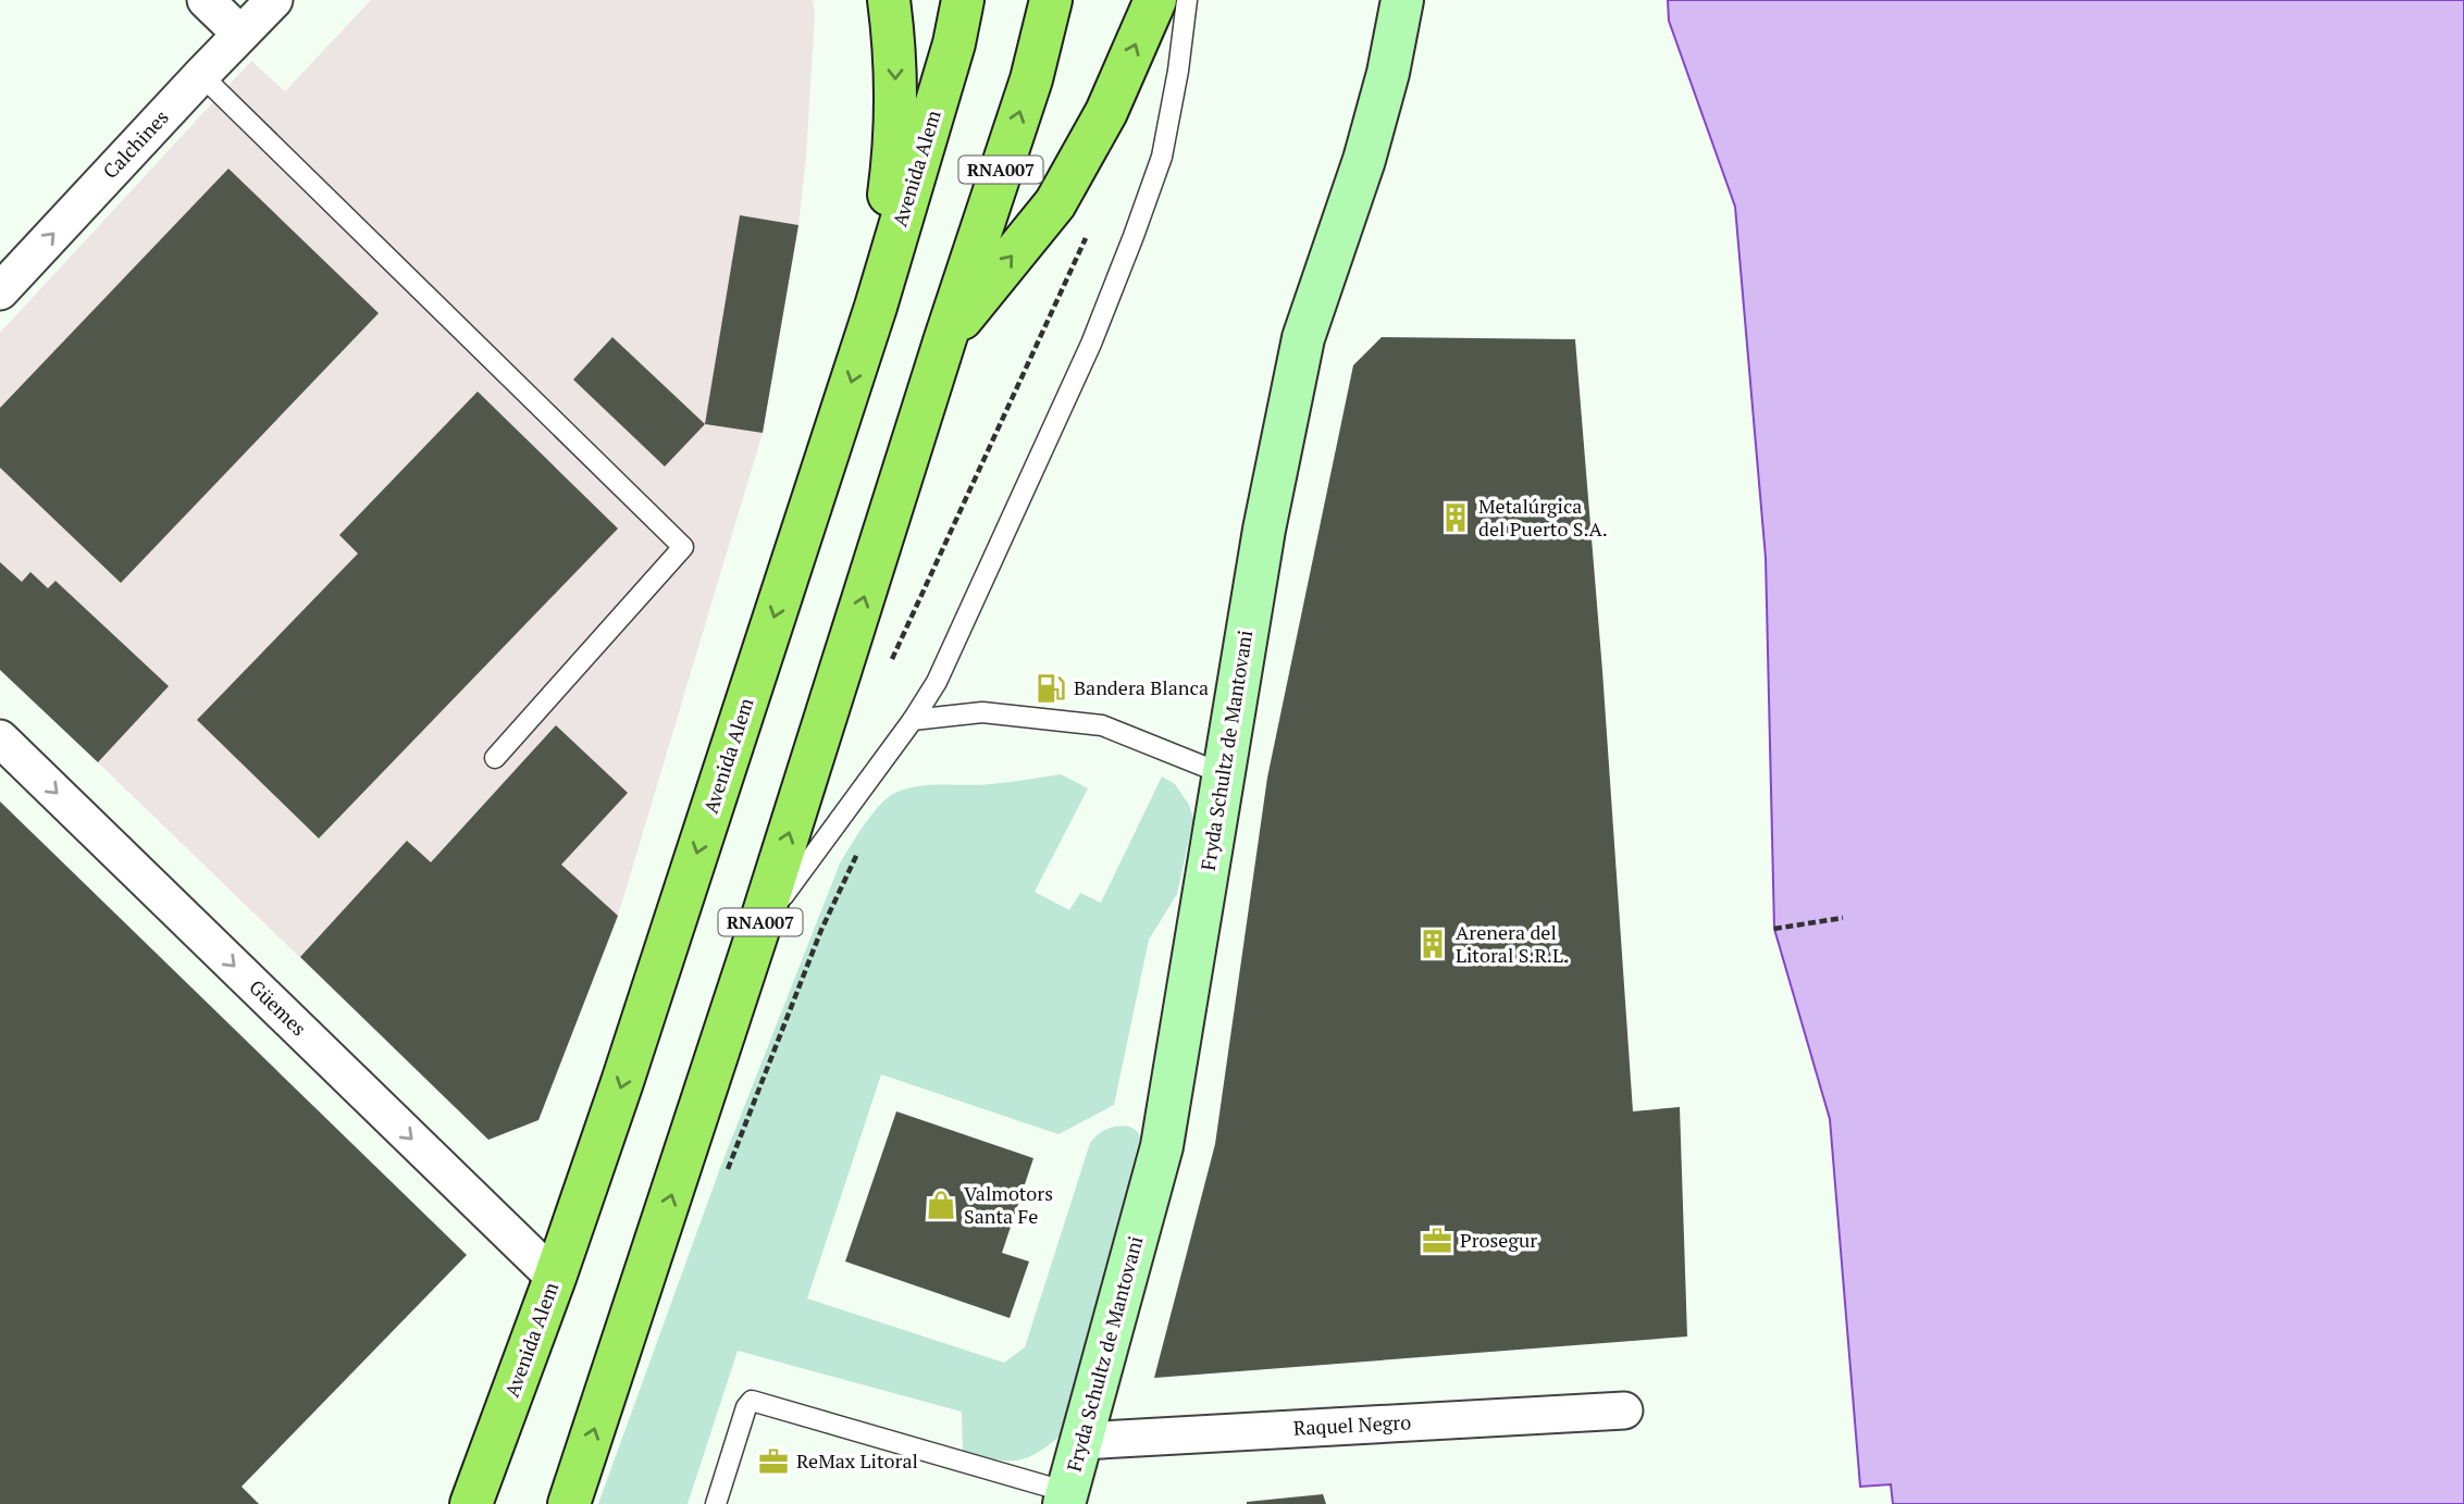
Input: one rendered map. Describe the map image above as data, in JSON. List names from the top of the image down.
{
  "streets": {
    "highway": ["Avenida Alem", "RNA007"],
    "street": [
      "Calchines",
      "Fryda Schultz de Mantovani",
      "Güemes",
      "Raquel Negro"
    ]
  },
  "crossings": [
    ["Avenida Alem", "Güemes"],
    ["Fryda Schultz de Mantovani", "Raquel Negro"]
  ],
  "one_way": ["Calchines", "Güemes"],
  "places": {
    "building": ["Metalúrgica del Puerto S.A.", "Arenera del Litoral S.R.L."],
    "fuel station": ["Bandera Blanca"],
    "shop": ["Valmotors Santa Fe"],
    "office": ["Prosegur", "ReMax Litoral"]
  }
}
